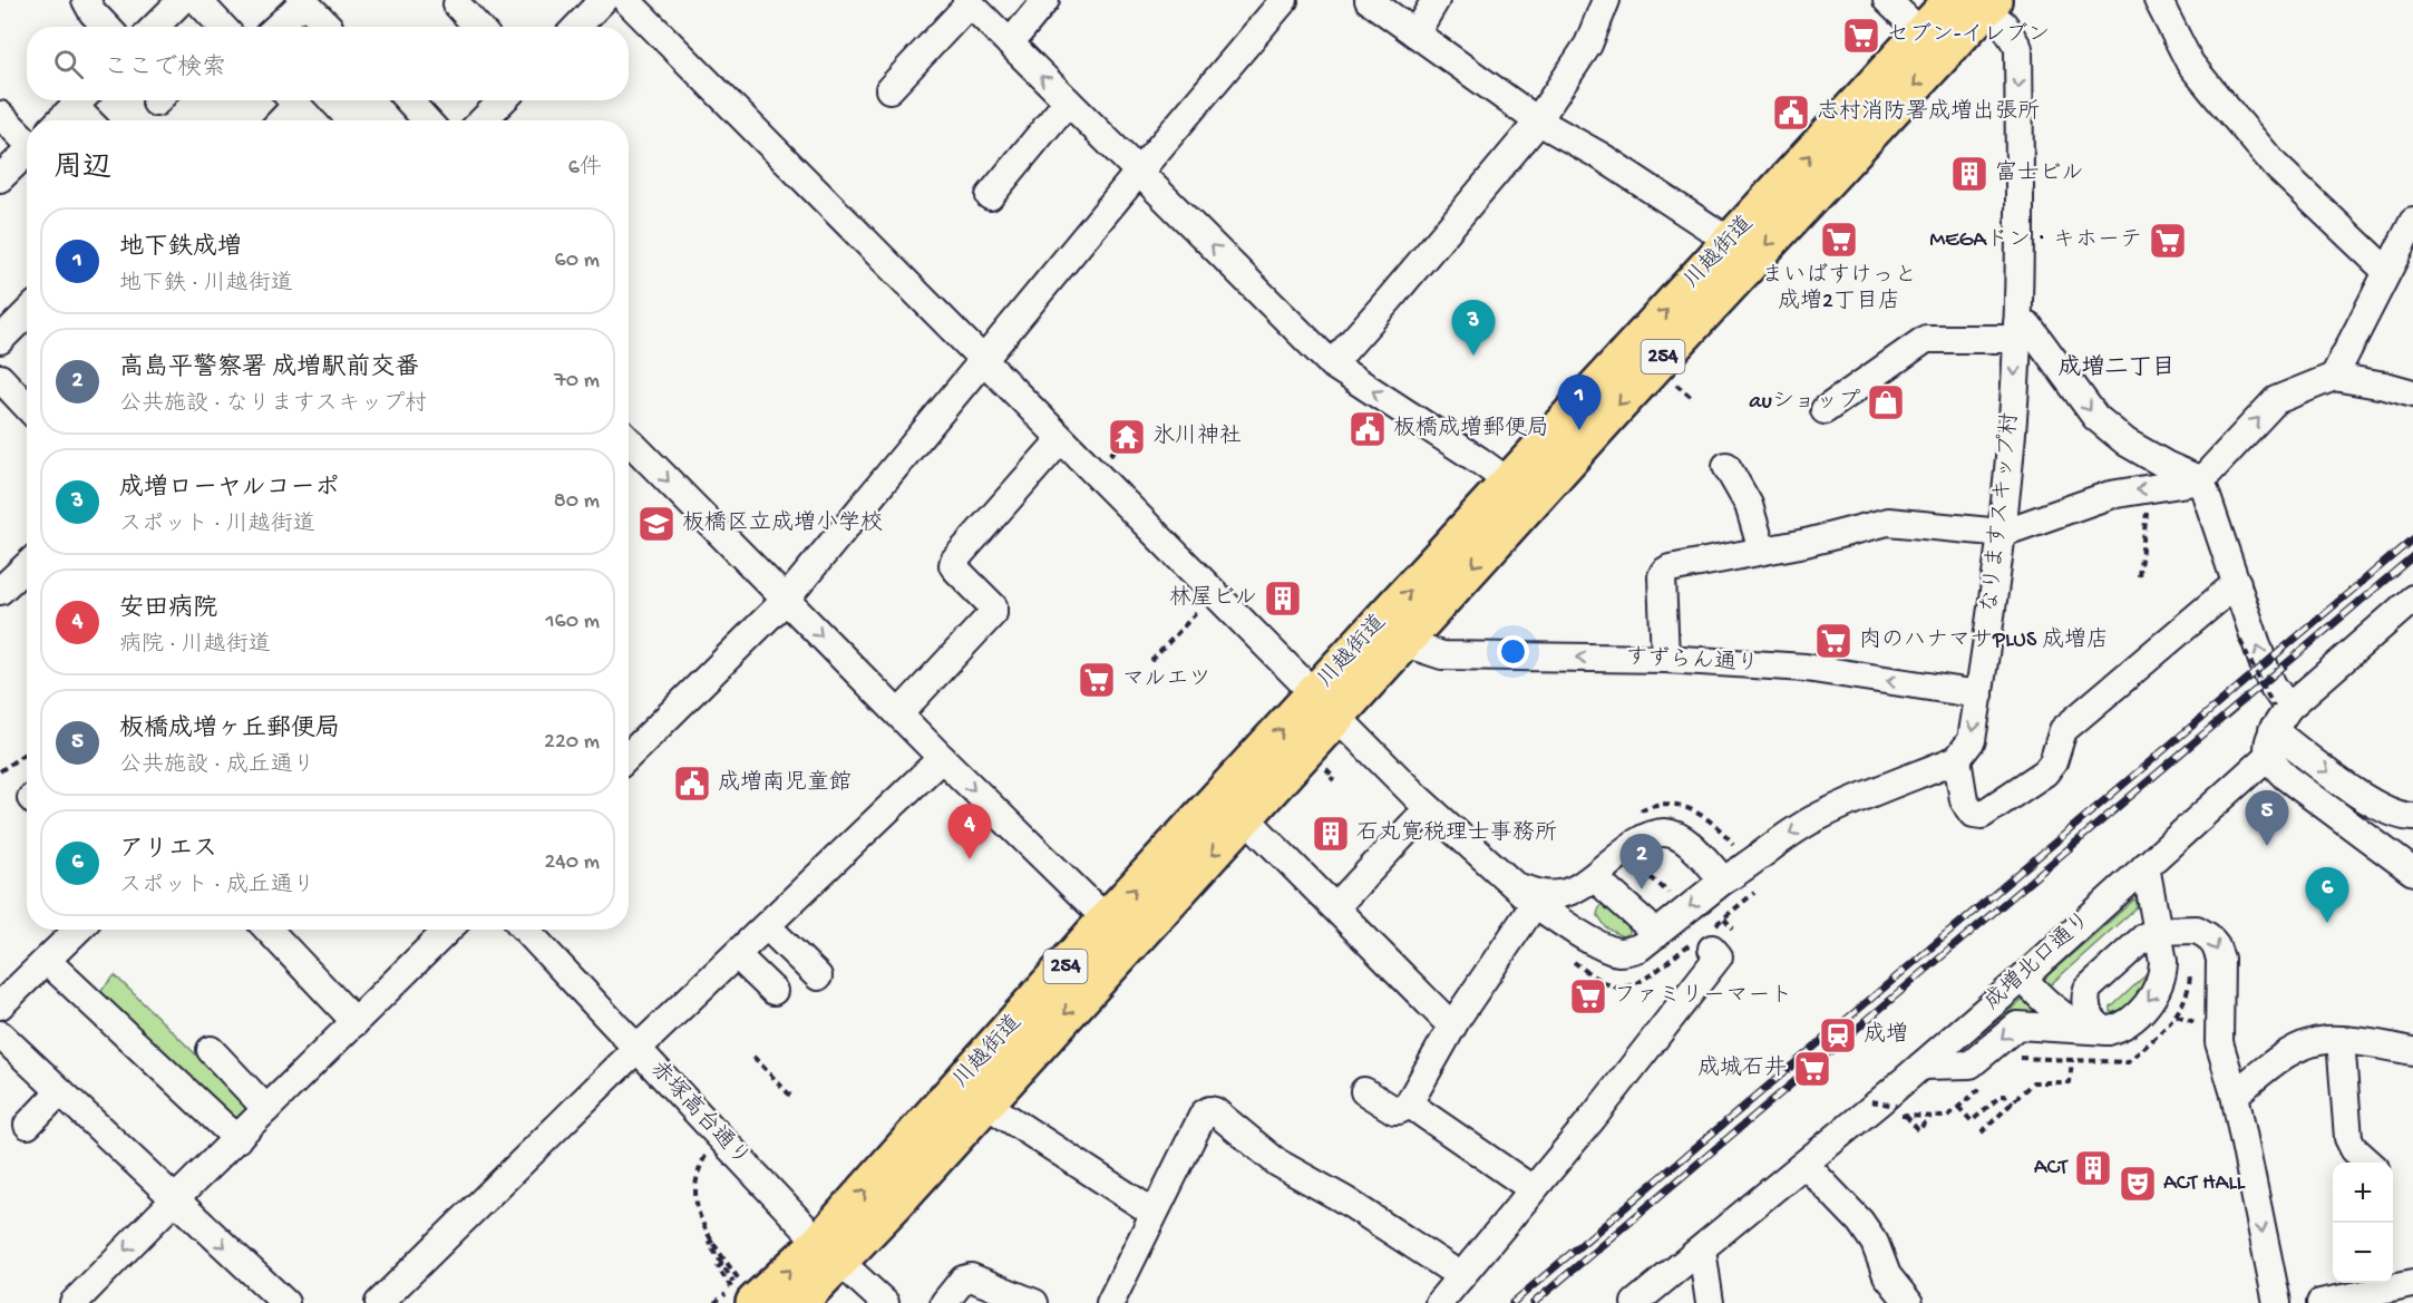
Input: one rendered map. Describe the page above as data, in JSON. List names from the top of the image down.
{
  "streets": {
    "highway": ["川越街道", "254"],
    "street": [
      "なりますスキップ村",
      "すずらん通り",
      "成増北口通り",
      "赤塚高台通り"
    ]
  },
  "crossings": [
    ["川越街道", "なりますスキップ村"],
    ["川越街道", "すずらん通り"],
    ["川越街道", "赤塚高台通り"],
    ["なりますスキップ村", "すずらん通り"]
  ],
  "one_way": ["なりますスキップ村"],
  "districts": ["成増二丁目"],
  "places": {
    "supermarket": [
      "セブン-イレブン",
      "まいばすけっと 成増2丁目店",
      "MEGAドン・キホーテ",
      "肉のハナマサPLUS 成増店",
      "マルエツ",
      "ファミリーマート",
      "成城石井"
    ],
    "public building": ["志村消防署成増出張所", "板橋成増郵便局", "成増南児童館"],
    "building": [
      "富士ビル",
      "林屋ビル",
      "石丸寛税理士事務所",
      "ACT"
    ],
    "shop": ["auショップ"],
    "temple": ["氷川神社"],
    "school or university": ["板橋区立成増小学校"],
    "station": ["成増"],
    "theatre": ["ACT HALL"]
  },
  "page": {
    "search": "ここで検索",
    "heading": ["周辺", "6件"],
    "list": [
      {
        "mark": "1",
        "name": "地下鉄成増",
        "note": "地下鉄 · 川越街道",
        "value": "60 m"
      },
      {
        "mark": "2",
        "name": "高島平警察署 成増駅前交番",
        "note": "公共施設 · なりますスキップ村",
        "value": "70 m"
      },
      {
        "mark": "3",
        "name": "成増ローヤルコーポ",
        "note": "スポット · 川越街道",
        "value": "80 m"
      },
      {
        "mark": "4",
        "name": "安田病院",
        "note": "病院 · 川越街道",
        "value": "160 m"
      },
      {
        "mark": "5",
        "name": "板橋成増ヶ丘郵便局",
        "note": "公共施設 · 成丘通り",
        "value": "220 m"
      },
      {
        "mark": "6",
        "name": "アリエス",
        "note": "スポット · 成丘通り",
        "value": "240 m"
      }
    ],
    "pins": [
      "3",
      "1",
      "5",
      "4",
      "2",
      "6"
    ],
    "map_buttons": ["+", "−"]
  }
}
